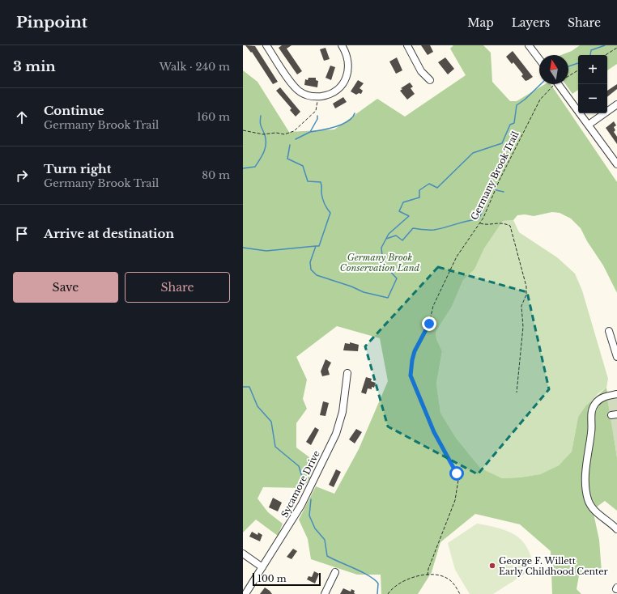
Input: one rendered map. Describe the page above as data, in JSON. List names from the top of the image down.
{
  "streets": {
    "street": ["Sycamore Drive"],
    "path": ["Germany Brook Trail"]
  },
  "parks": ["Germany Brook Conservation Land"],
  "places": ["George F. Willett Early Childhood Center"],
  "scale_bar": "100 m",
  "north": "top",
  "page": {
    "header": "Pinpoint",
    "nav": ["Map", "Layers", "Share"],
    "heading": ["3 min", "Walk · 240 m"],
    "map_buttons": ["+", "−"],
    "list": [
      ["Continue", "Germany Brook Trail", "160 m"],
      ["Turn right", "Germany Brook Trail", "80 m"],
      "Arrive at destination"
    ],
    "buttons": ["Save", "Share"],
    "scale": "100 m"
  }
}
